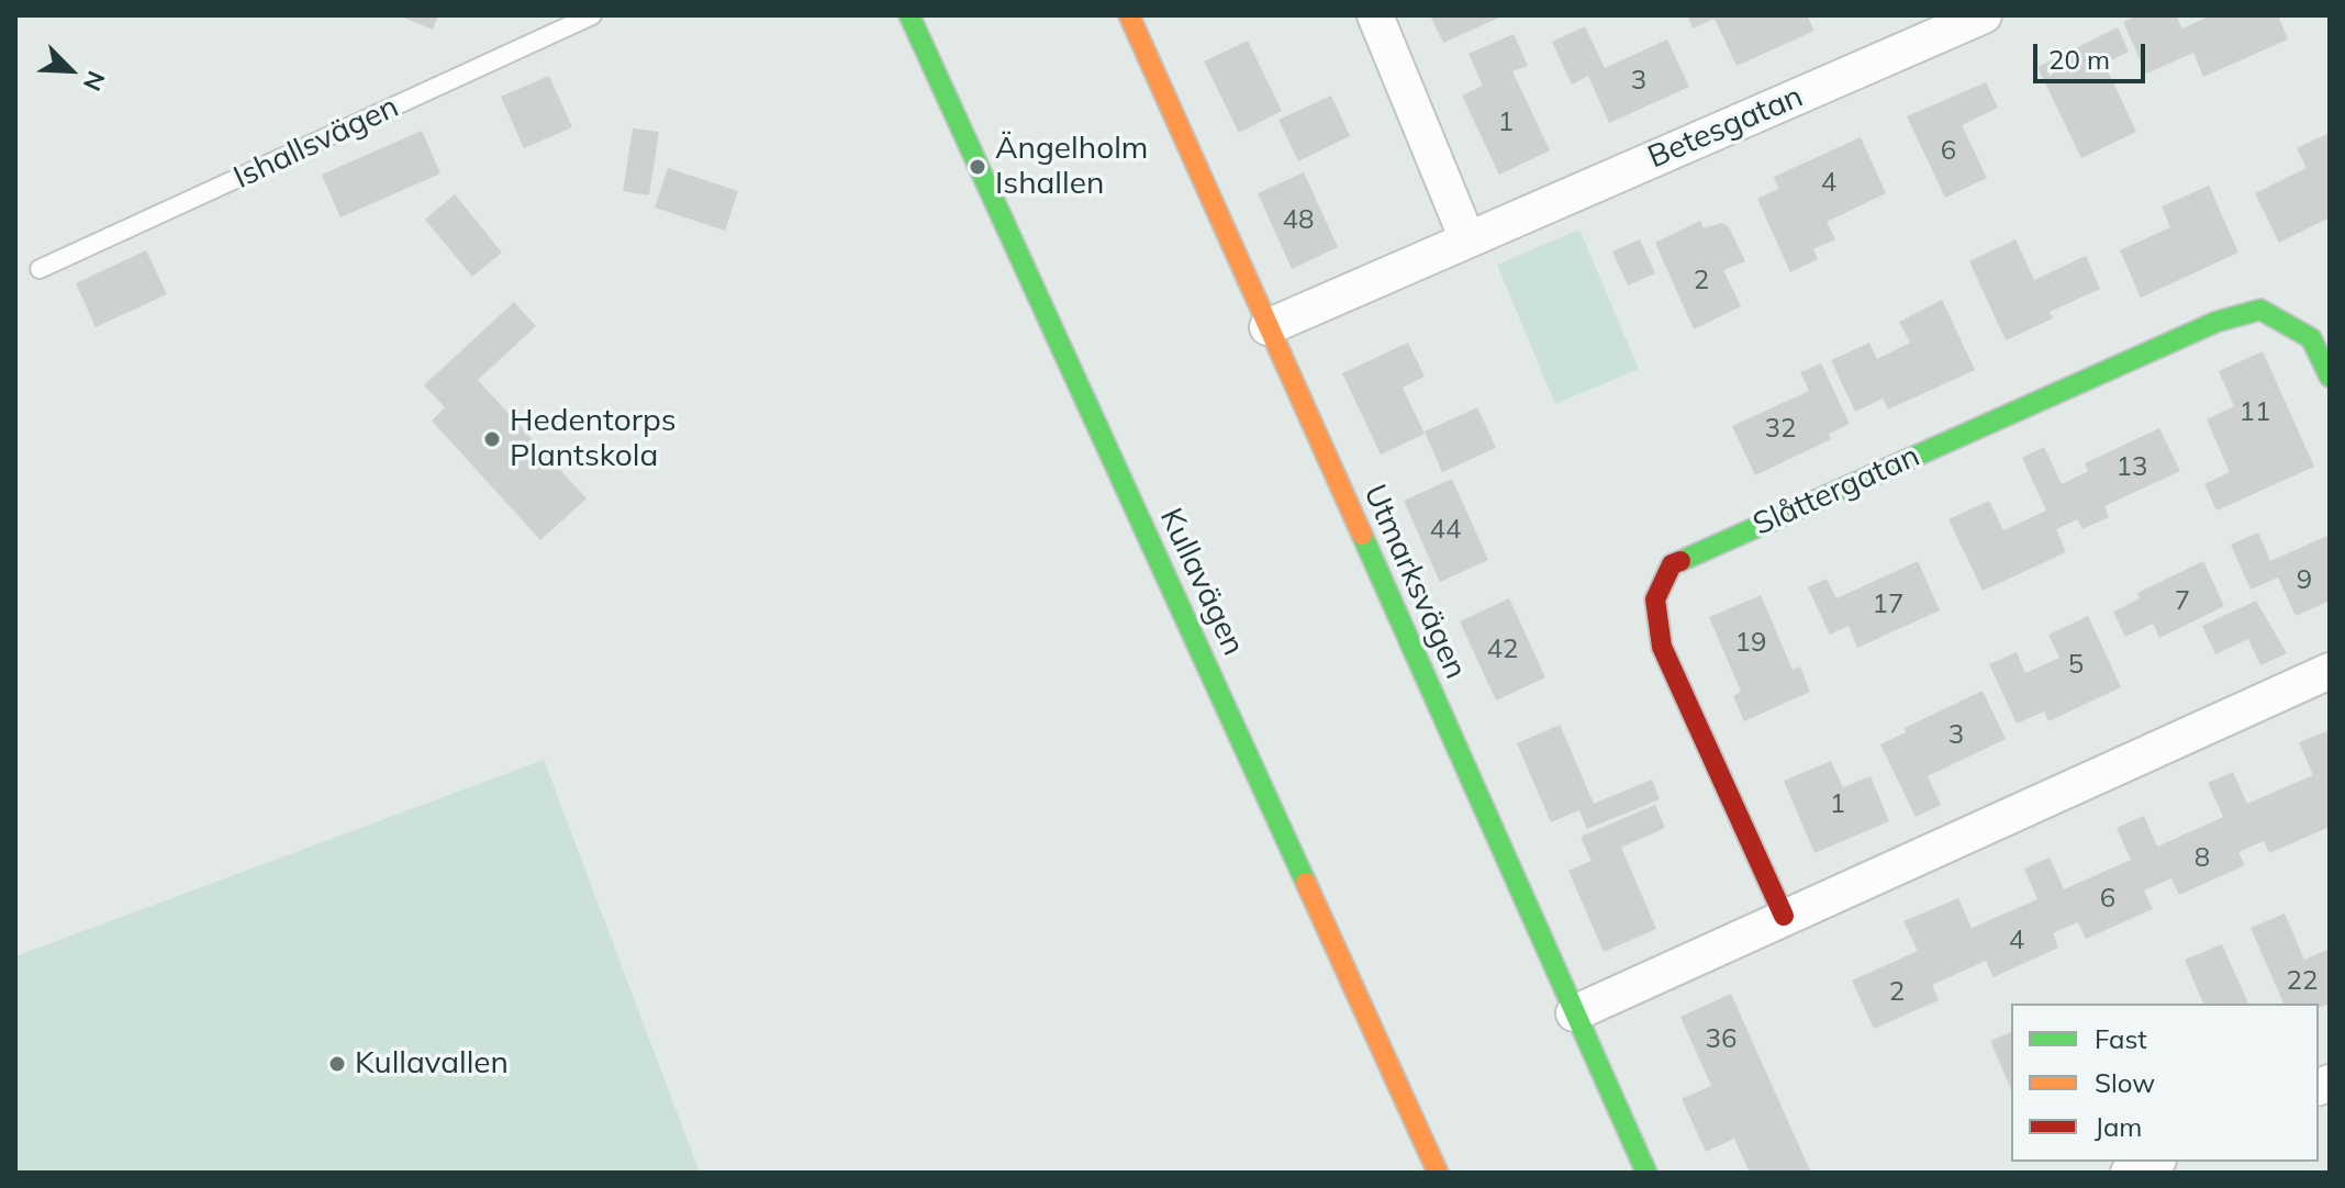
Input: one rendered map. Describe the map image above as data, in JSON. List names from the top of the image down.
{
  "streets": {
    "street": [
      "Betesgatan",
      "Slåttergatan",
      "Kullavägen",
      "Utmarksvägen"
    ],
    "lane": ["Ishallsvägen"]
  },
  "crossings": [
    ["Betesgatan", "Utmarksvägen"]
  ],
  "places": ["Ängelholm Ishallen", "Hedentorps Plantskola", "Kullavallen"],
  "house_numbers": [
    "3",
    "1",
    "6",
    "4",
    "48",
    "2",
    "11",
    "32",
    "13",
    "44",
    "9",
    "7",
    "17",
    "19",
    "42",
    "5",
    "3",
    "1",
    "8",
    "6",
    "4",
    "22",
    "2",
    "36"
  ],
  "legend": ["Fast", "Slow", "Jam"],
  "scale_bar": "20 m",
  "north": "bottom right"
}
